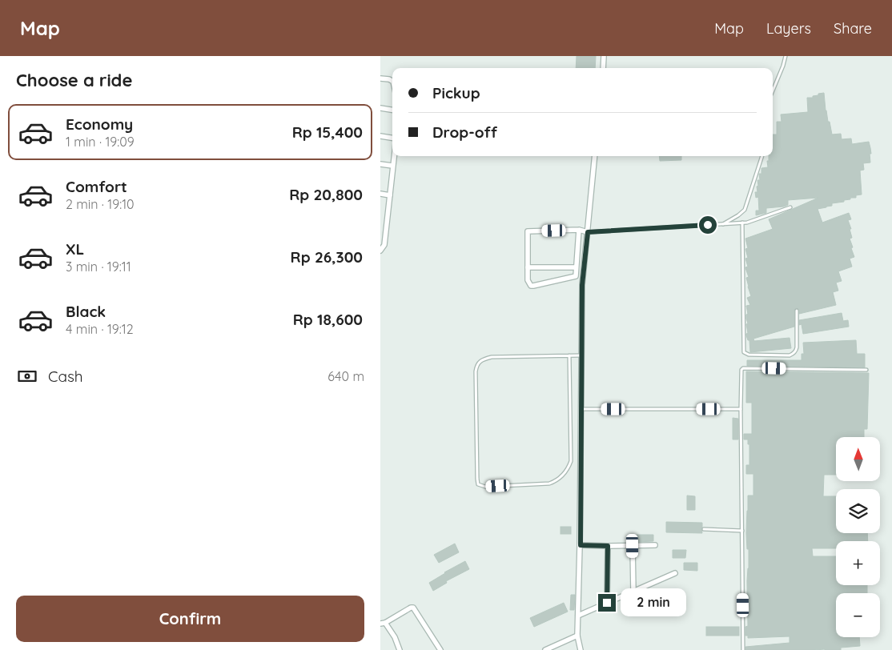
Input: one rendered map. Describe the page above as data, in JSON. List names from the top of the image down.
{
  "north": "top",
  "page": {
    "header": "Map",
    "nav": ["Map", "Layers", "Share"],
    "heading": "Choose a ride",
    "banner": ["Pickup", "Drop-off"],
    "list": [
      {
        "name": "Economy",
        "note": "1 min · 19:09",
        "value": "Rp 15,400"
      },
      {
        "name": "Comfort",
        "note": "2 min · 19:10",
        "value": "Rp 20,800"
      },
      {
        "name": "XL",
        "note": "3 min · 19:11",
        "value": "Rp 26,300"
      },
      {
        "name": "Black",
        "note": "4 min · 19:12",
        "value": "Rp 18,600"
      }
    ],
    "pay": ["Cash", "640 m"],
    "map_buttons": ["+", "−"],
    "buttons": "Confirm",
    "bubble": "2 min"
  }
}
